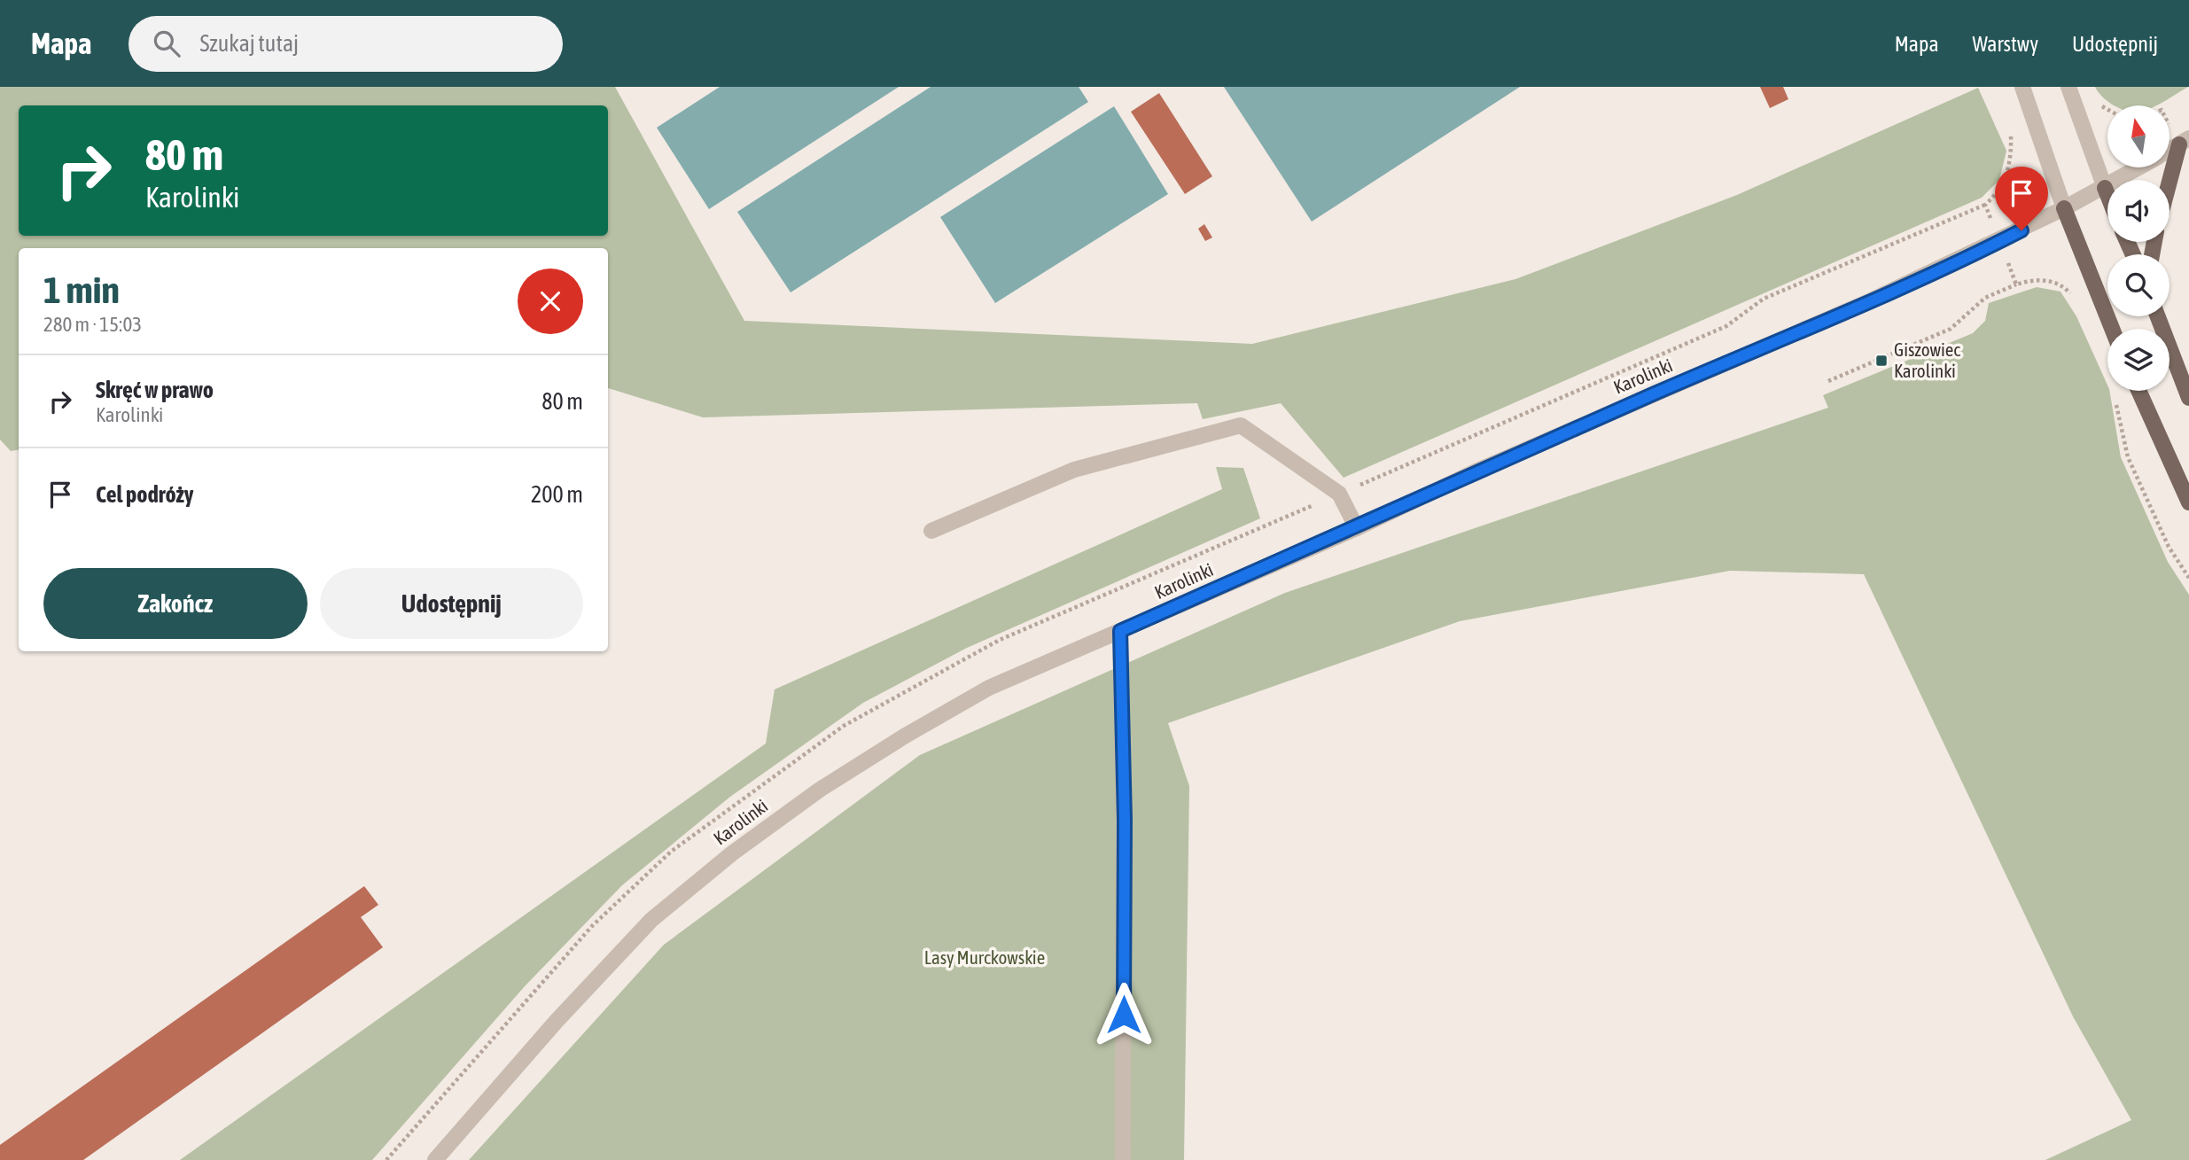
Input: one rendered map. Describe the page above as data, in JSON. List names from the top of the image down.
{
  "streets": {
    "street": ["Karolinki"]
  },
  "parks": ["Lasy Murckowskie"],
  "places": {
    "transit": ["Giszowiec Karolinki"]
  },
  "north": "top",
  "page": {
    "header": "Mapa",
    "search": "Szukaj tutaj",
    "nav": ["Mapa", "Warstwy", "Udostępnij"],
    "turn": ["80 m", "Karolinki"],
    "heading": ["1 min", "280 m · 15:03"],
    "list": [
      {
        "name": "Skręć w prawo",
        "note": "Karolinki",
        "value": "80 m"
      },
      {
        "name": "Cel podróży",
        "value": "200 m"
      }
    ],
    "buttons": ["Zakończ", "Udostępnij"]
  }
}
